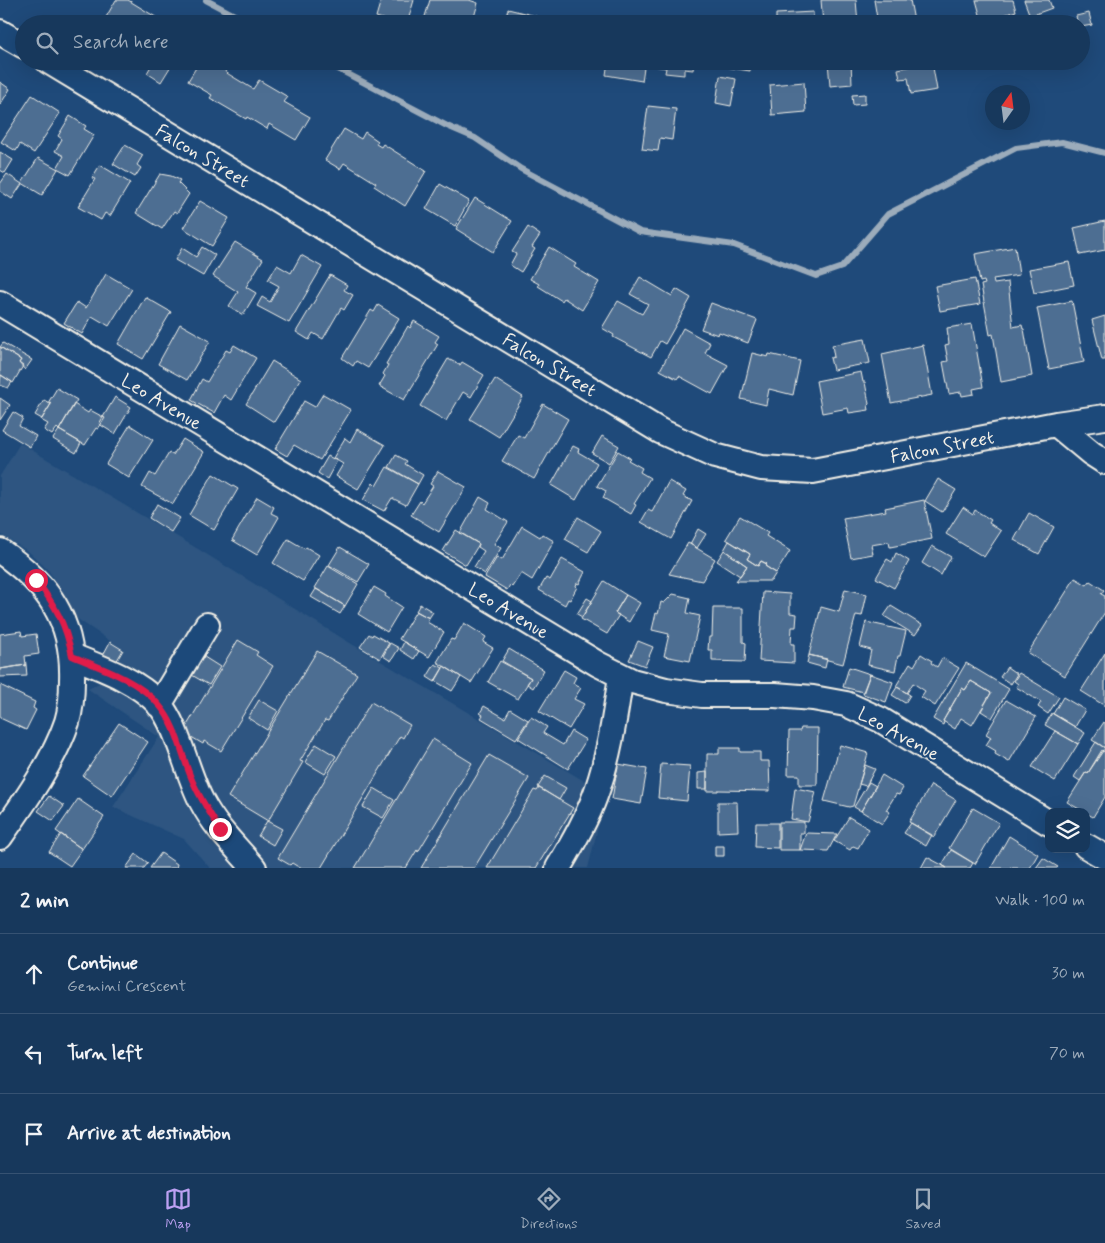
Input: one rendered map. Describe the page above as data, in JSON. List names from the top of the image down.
{
  "streets": {
    "street": ["Falcon Street", "Leo Avenue"]
  },
  "north": "top",
  "page": {
    "search": "Search here",
    "heading": ["2 min", "Walk · 100 m"],
    "list": [
      ["Continue", "Gemini Crescent", "30 m"],
      ["Turn left", "70 m"],
      "Arrive at destination"
    ],
    "nav": ["Map", "Directions", "Saved"]
  }
}
